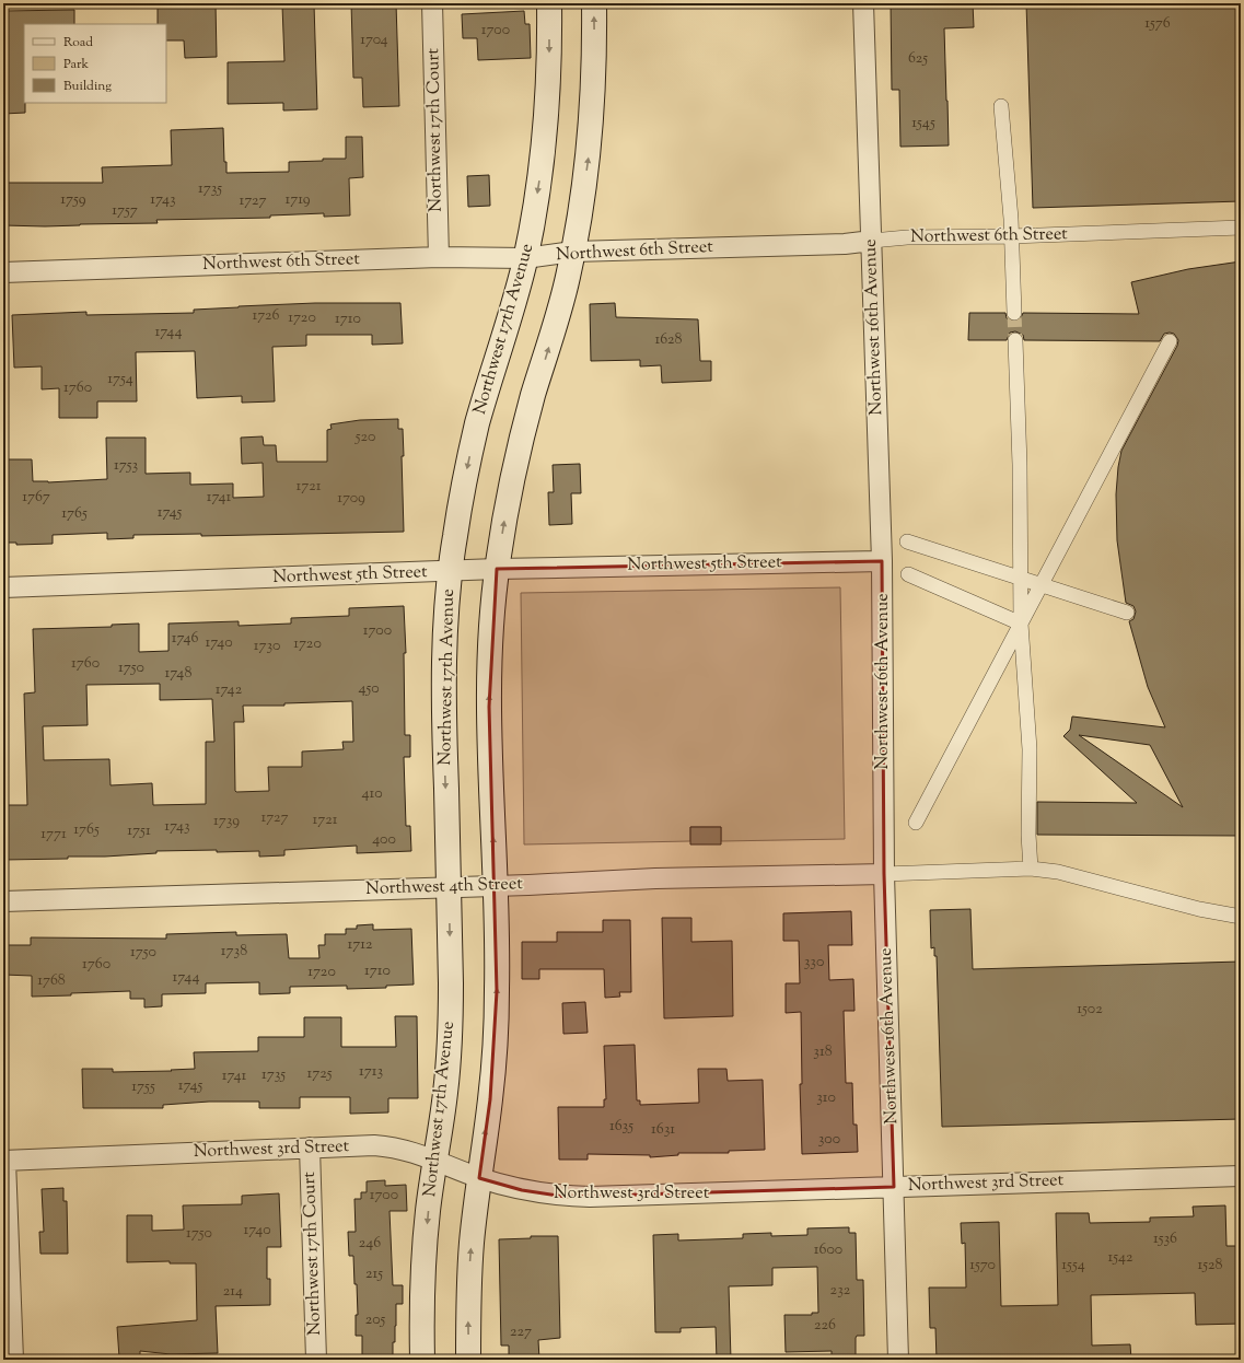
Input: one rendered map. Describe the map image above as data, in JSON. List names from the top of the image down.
{
  "streets": {
    "main road": ["Northwest 17th Avenue"],
    "street": [
      "Northwest 17th Court",
      "Northwest 6th Street",
      "Northwest 16th Avenue",
      "Northwest 5th Street",
      "Northwest 4th Street",
      "Northwest 3rd Street"
    ]
  },
  "crossings": [
    ["Northwest 17th Court", "Northwest 6th Street"],
    ["Northwest 17th Court", "Northwest 3rd Street"],
    ["Northwest 6th Street", "Northwest 16th Avenue"],
    ["Northwest 6th Street", "Northwest 17th Avenue"],
    ["Northwest 16th Avenue", "Northwest 5th Street"],
    ["Northwest 16th Avenue", "Northwest 4th Street"],
    ["Northwest 16th Avenue", "Northwest 3rd Street"],
    ["Northwest 17th Avenue", "Northwest 5th Street"],
    ["Northwest 17th Avenue", "Northwest 4th Street"],
    ["Northwest 17th Avenue", "Northwest 3rd Street"]
  ],
  "house_numbers": [
    "1576",
    "1700",
    "1704",
    "625",
    "1545",
    "1735",
    "1759",
    "1743",
    "1719",
    "1727",
    "1757",
    "1726",
    "1720",
    "1710",
    "1744",
    "1628",
    "1754",
    "1760",
    "520",
    "1753",
    "1721",
    "1767",
    "1741",
    "1709",
    "1745",
    "1765",
    "1700",
    "1746",
    "1740",
    "1720",
    "1730",
    "1760",
    "1750",
    "1748",
    "450",
    "1742",
    "410",
    "1727",
    "1721",
    "1739",
    "1743",
    "1765",
    "1751",
    "1771",
    "400",
    "1712",
    "1738",
    "1750",
    "330",
    "1760",
    "1710",
    "1720",
    "1744",
    "1768",
    "1502",
    "318",
    "1713",
    "1725",
    "1735",
    "1741",
    "1745",
    "1755",
    "310",
    "1635",
    "1631",
    "300",
    "1700",
    "1740",
    "1750",
    "1536",
    "246",
    "1600",
    "1542",
    "1570",
    "1554",
    "1528",
    "215",
    "232",
    "214",
    "205",
    "226",
    "227"
  ],
  "legend": ["Road", "Park", "Building"]
}
